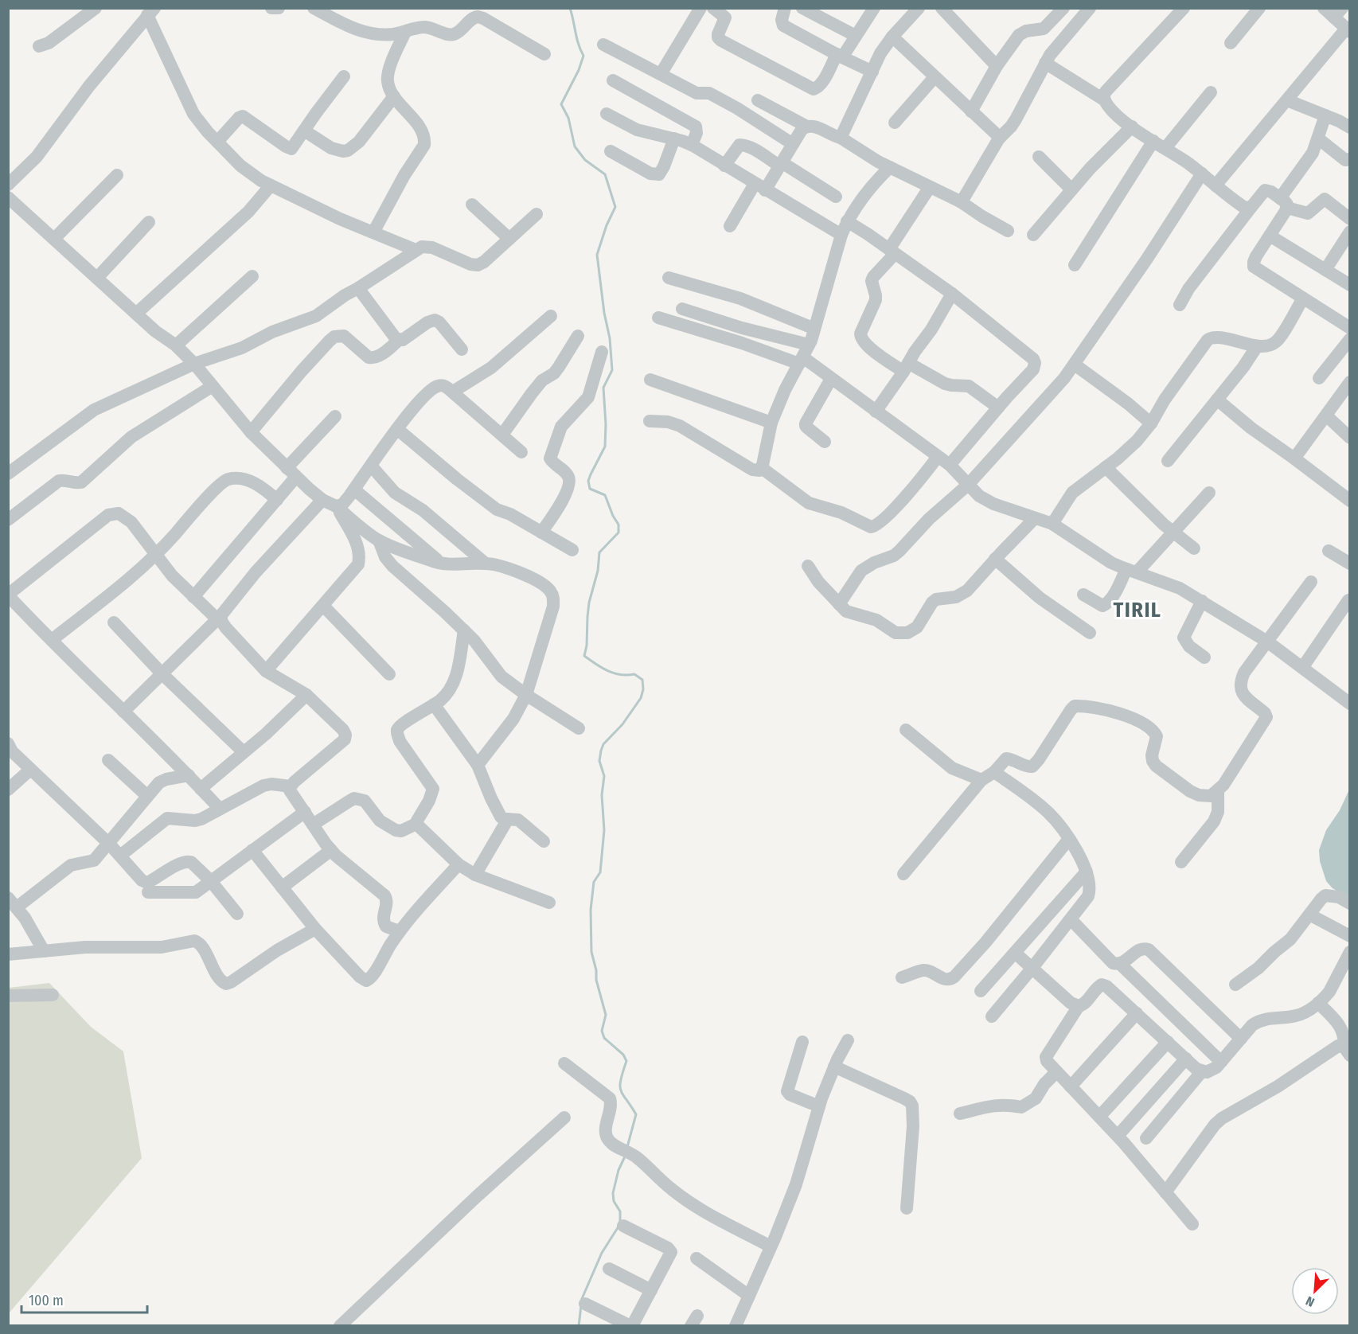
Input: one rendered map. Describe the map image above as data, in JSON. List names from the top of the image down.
{
  "districts": ["TIRIL"],
  "scale_bar": "100 m",
  "north": "bottom left"
}
